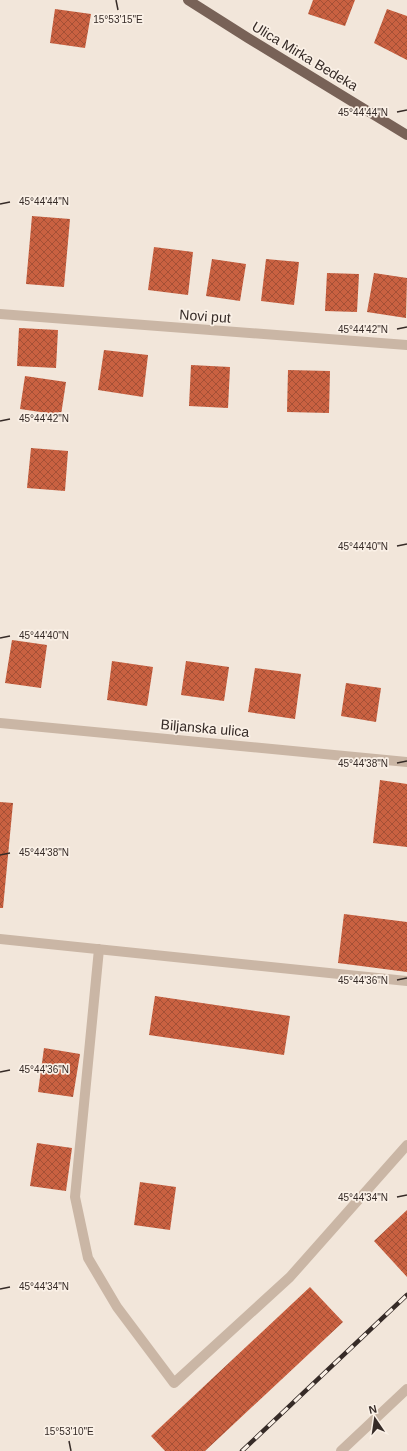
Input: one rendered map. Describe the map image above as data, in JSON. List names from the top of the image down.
{
  "streets": {
    "main road": ["Ulica Mirka Bedeka"],
    "street": ["Novi put", "Biljanska ulica"]
  },
  "north": "top",
  "coordinates": [
    "15°53'15\"E",
    "45°44'44\"N",
    "45°44'42\"N",
    "45°44'40\"N",
    "45°44'38\"N",
    "45°44'36\"N",
    "45°44'34\"N",
    "15°53'10\"E"
  ]
}
